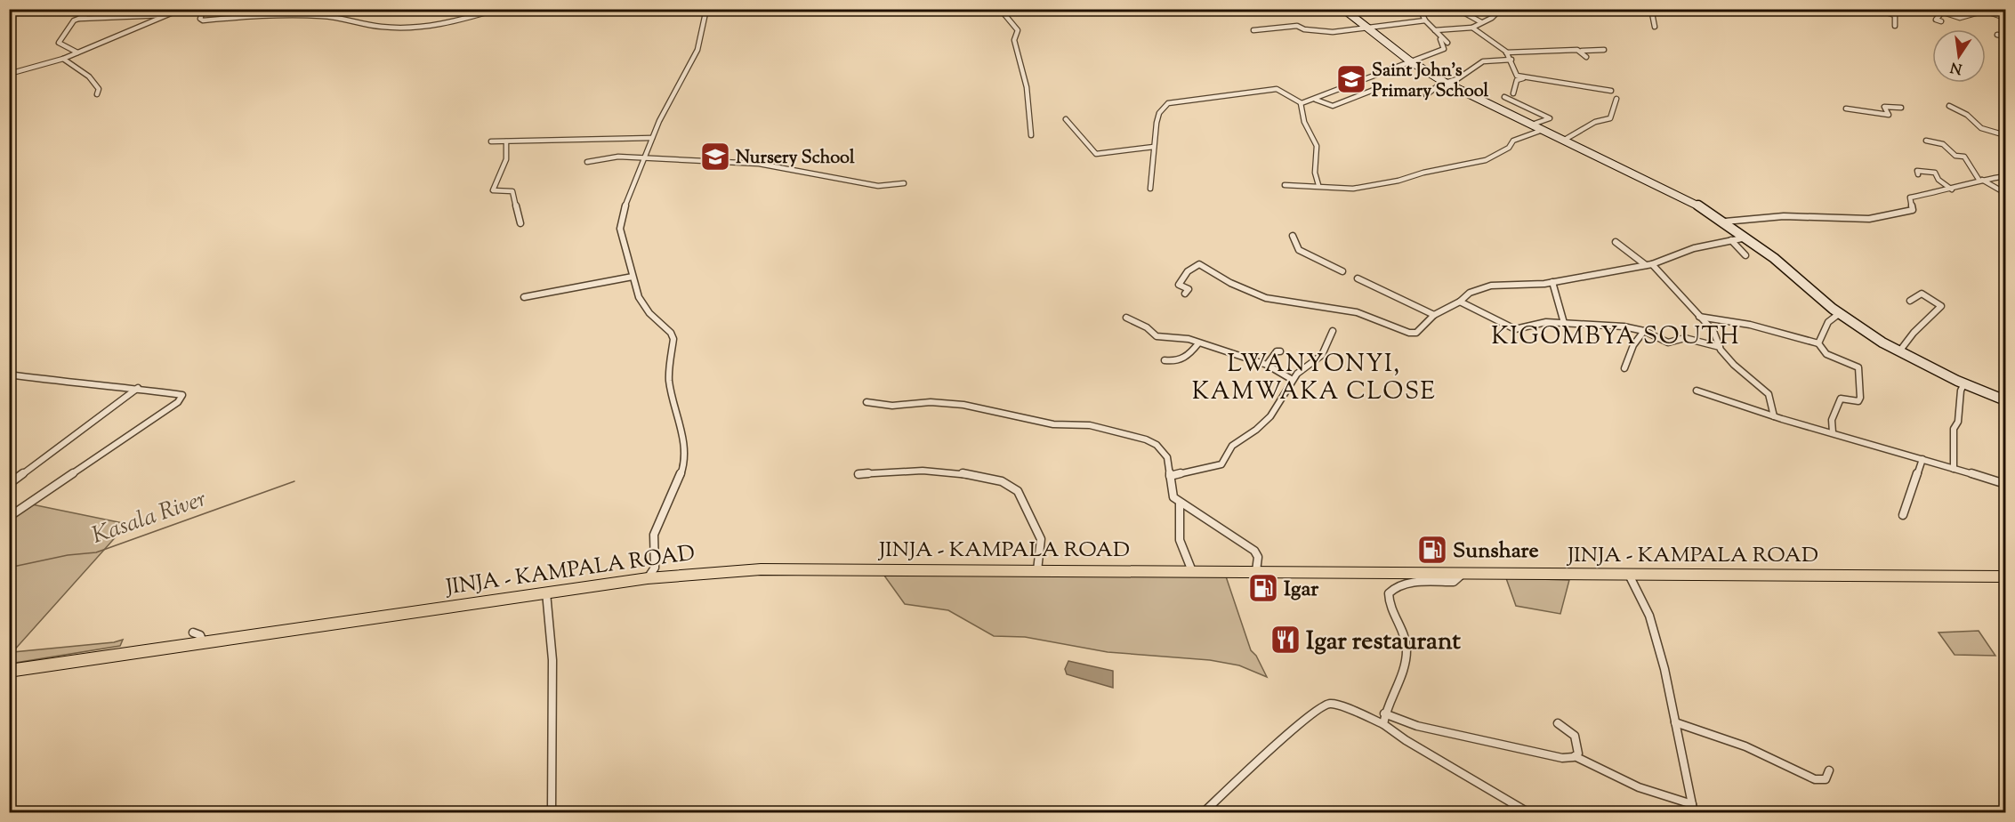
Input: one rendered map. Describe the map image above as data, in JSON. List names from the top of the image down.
{
  "streets": {
    "highway": ["JINJA - KAMPALA ROAD"]
  },
  "districts": ["KIGOMBYA SOUTH", "LWANYONYI, KAMWAKA CLOSE"],
  "water": ["Kasala River"],
  "places": {
    "school or university": ["Saint John's Primary School", "Nursery School"],
    "fuel station": ["Sunshare", "Igar"],
    "restaurant": ["Igar restaurant"]
  },
  "north": "bottom"
}
